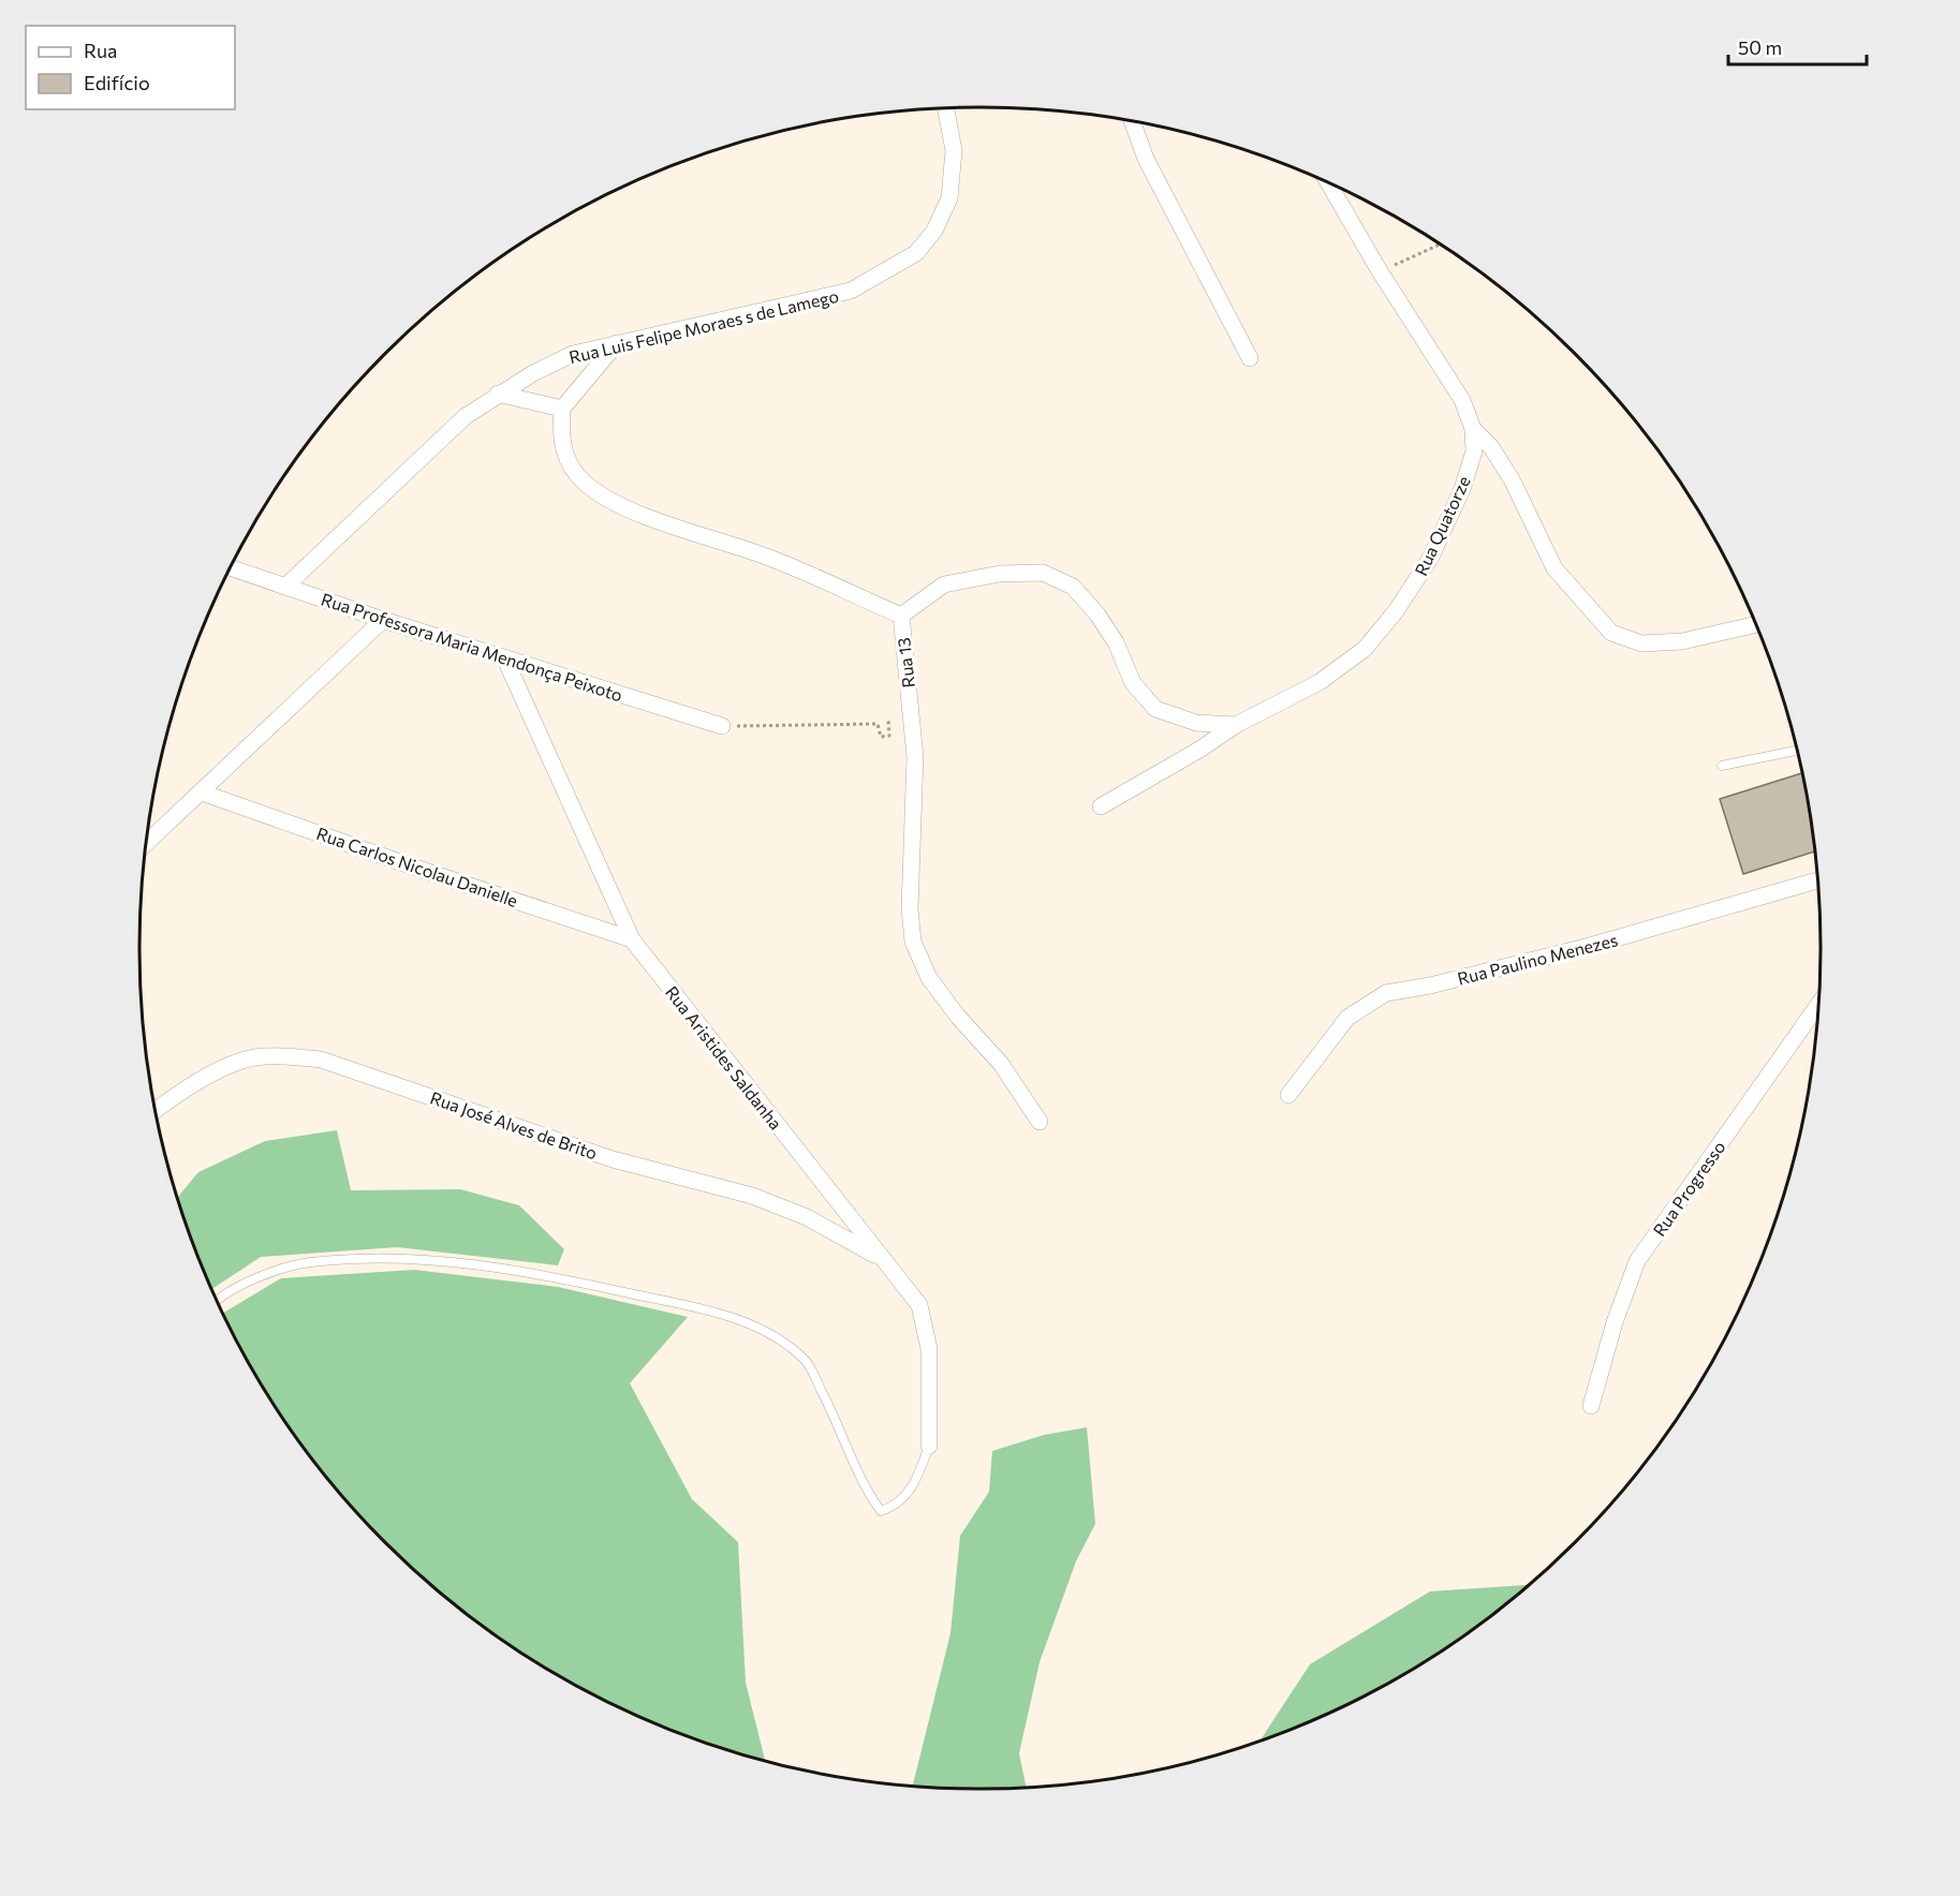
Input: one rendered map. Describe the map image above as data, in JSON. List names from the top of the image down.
{
  "streets": {
    "street": [
      "Rua Luis Felipe Moraes s de Lamego",
      "Rua Quatorze",
      "Rua Professora Maria Mendonça Peixoto",
      "Rua 13",
      "Rua Carlos Nicolau Danielle",
      "Rua Paulino Menezes",
      "Rua Aristides Saldanha",
      "Rua José Alves de Brito",
      "Rua Progresso"
    ]
  },
  "crossings": [
    ["Rua Luis Felipe Moraes s de Lamego", "Rua Professora Maria Mendonça Peixoto"],
    ["Rua Professora Maria Mendonça Peixoto", "Rua Aristides Saldanha"],
    ["Rua Carlos Nicolau Danielle", "Rua Aristides Saldanha"],
    ["Rua Aristides Saldanha", "Rua José Alves de Brito"]
  ],
  "legend": ["Rua", "Edifício"],
  "scale_bar": "50 m"
}
